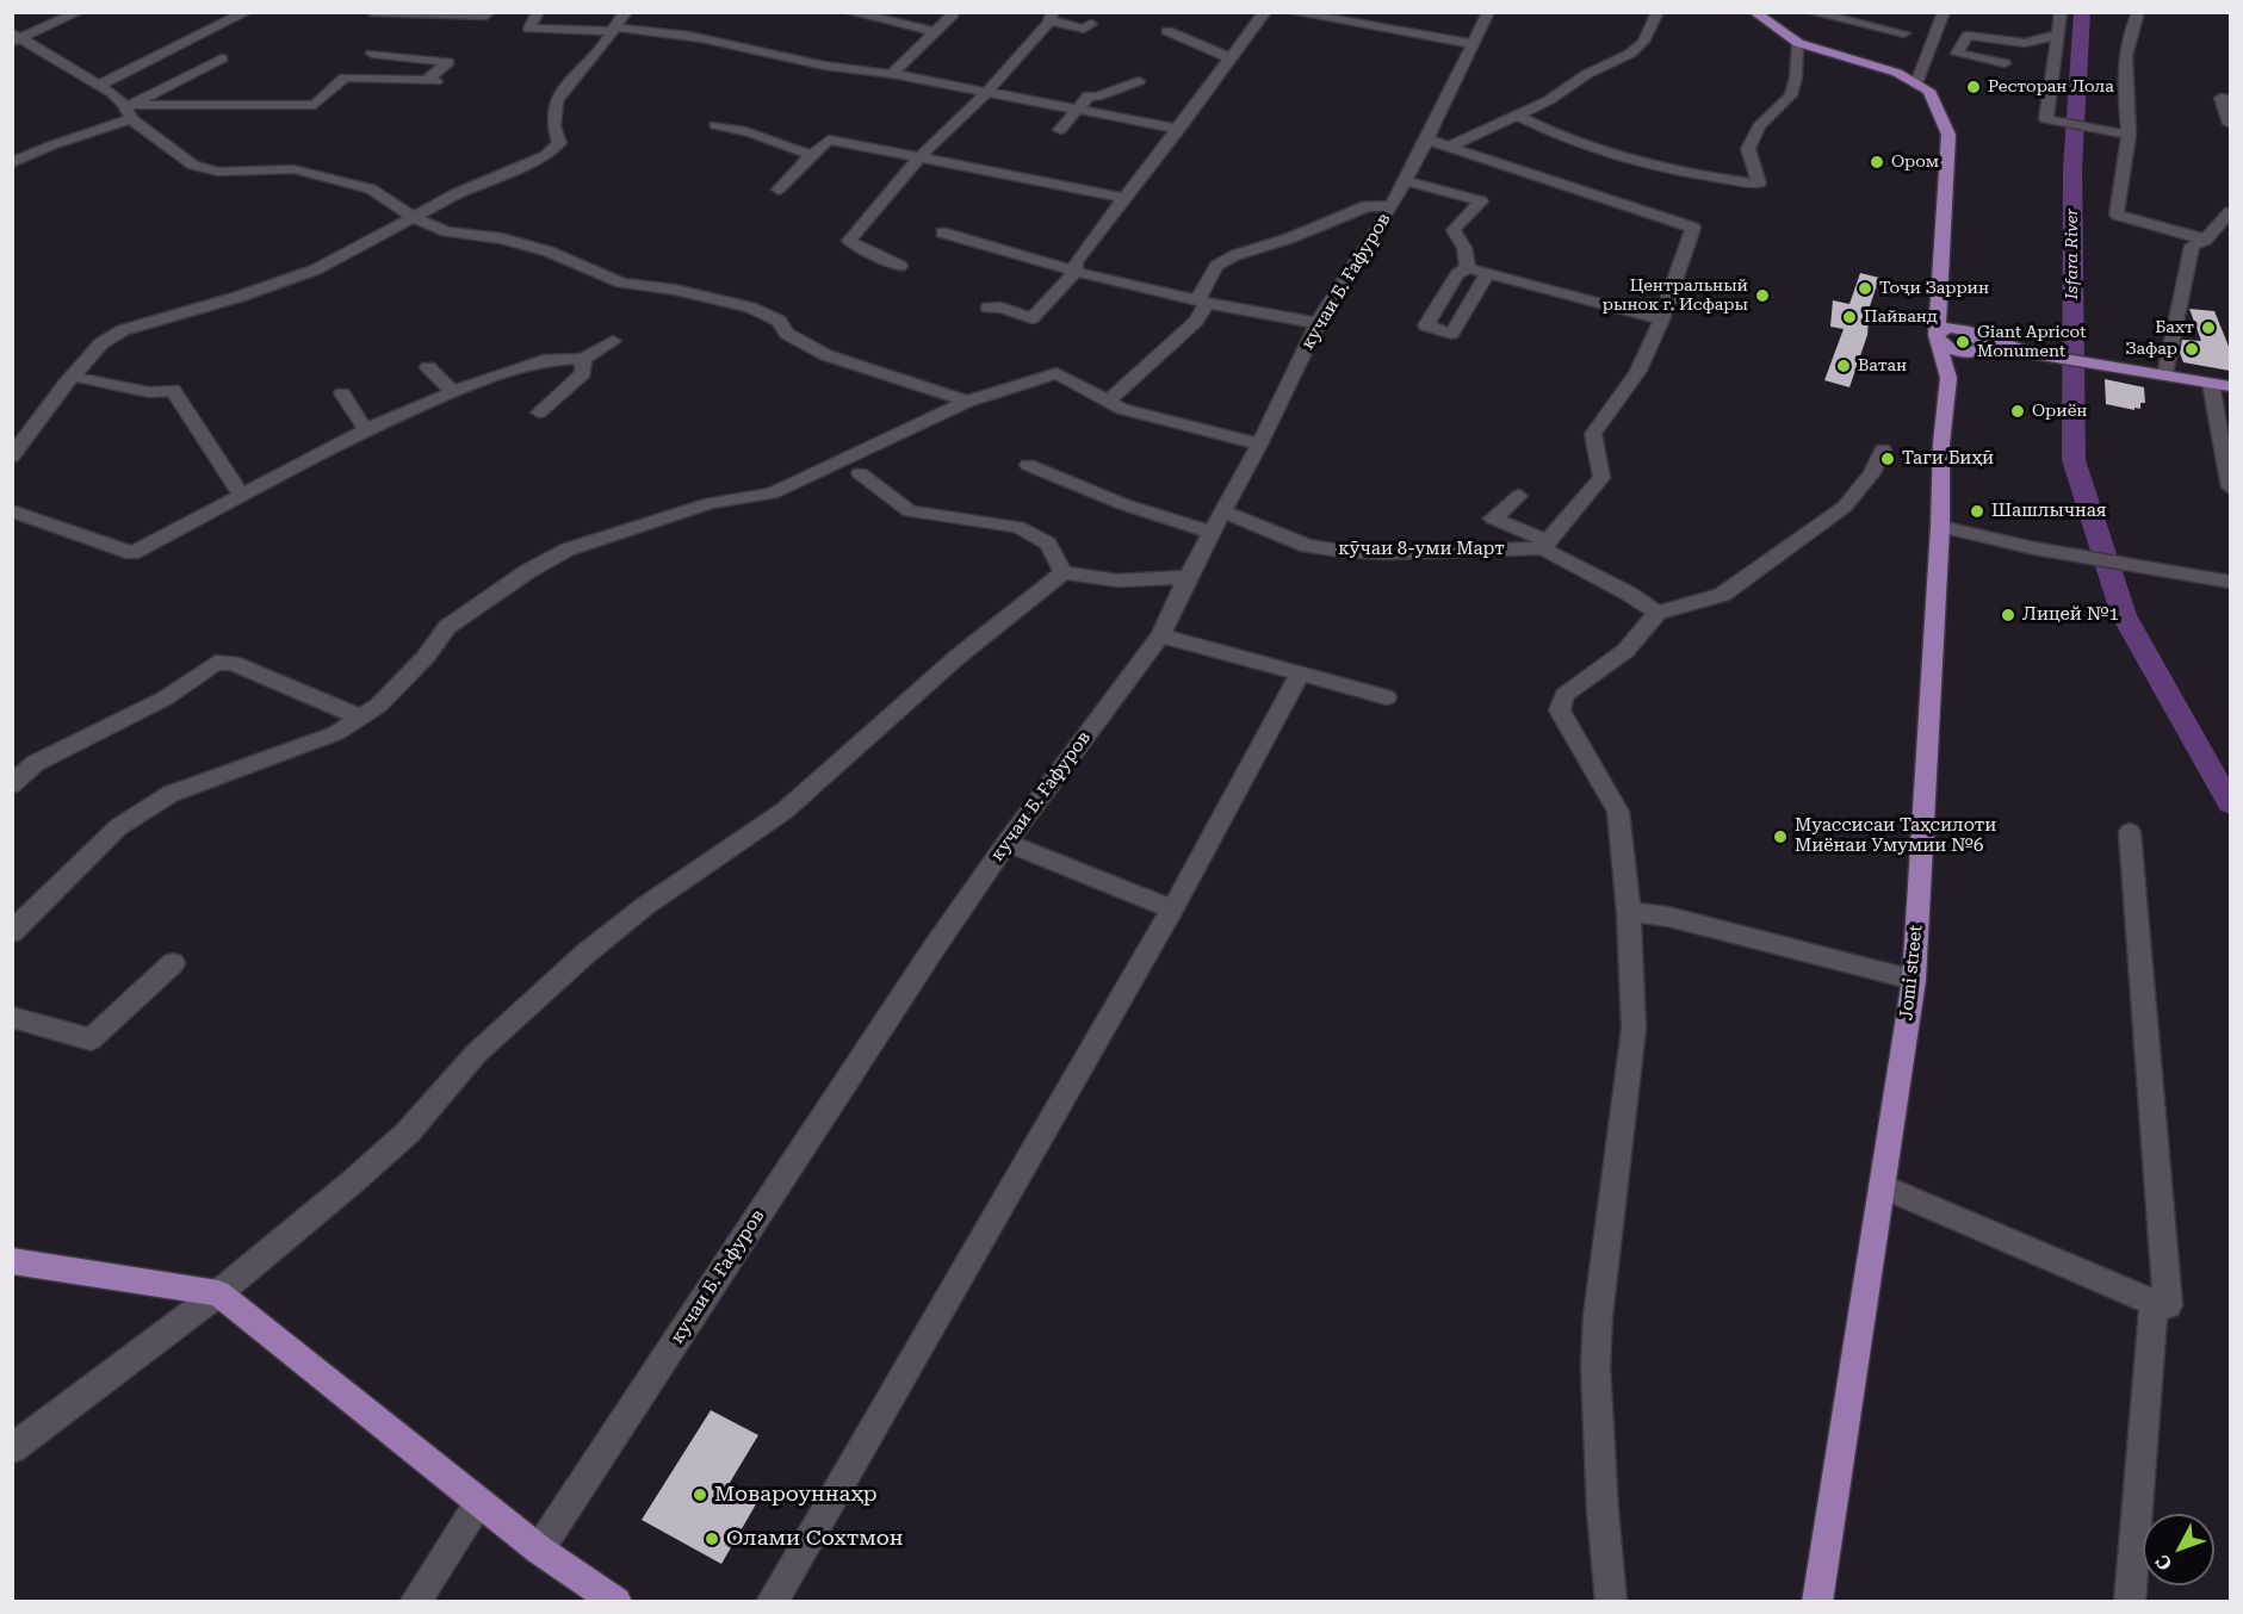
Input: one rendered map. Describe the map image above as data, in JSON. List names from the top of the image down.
{
  "streets": {
    "main road": ["Jomi street"],
    "street": ["кучаи Б. Ғафуров", "кӯчаи 8-уми Март"]
  },
  "crossings": [
    ["кучаи Б. Ғафуров", "кӯчаи 8-уми Март"]
  ],
  "water": ["Isfara River"],
  "places": [
    "Ресторан Лола",
    "Ором",
    "Тоҷи Заррин",
    "Центральный рынок г. Исфары",
    "Пайванд",
    "Бахт",
    "Giant Apricot Monument",
    "Зафар",
    "Ватан",
    "Ориён",
    "Таги Биҳӣ",
    "Шашлычная",
    "Лицей №1",
    "Муассисаи Таҳсилоти Миёнаи Умумии №6",
    "Мовароуннаҳр",
    "Олами Сохтмон"
  ],
  "north": "bottom left"
}
